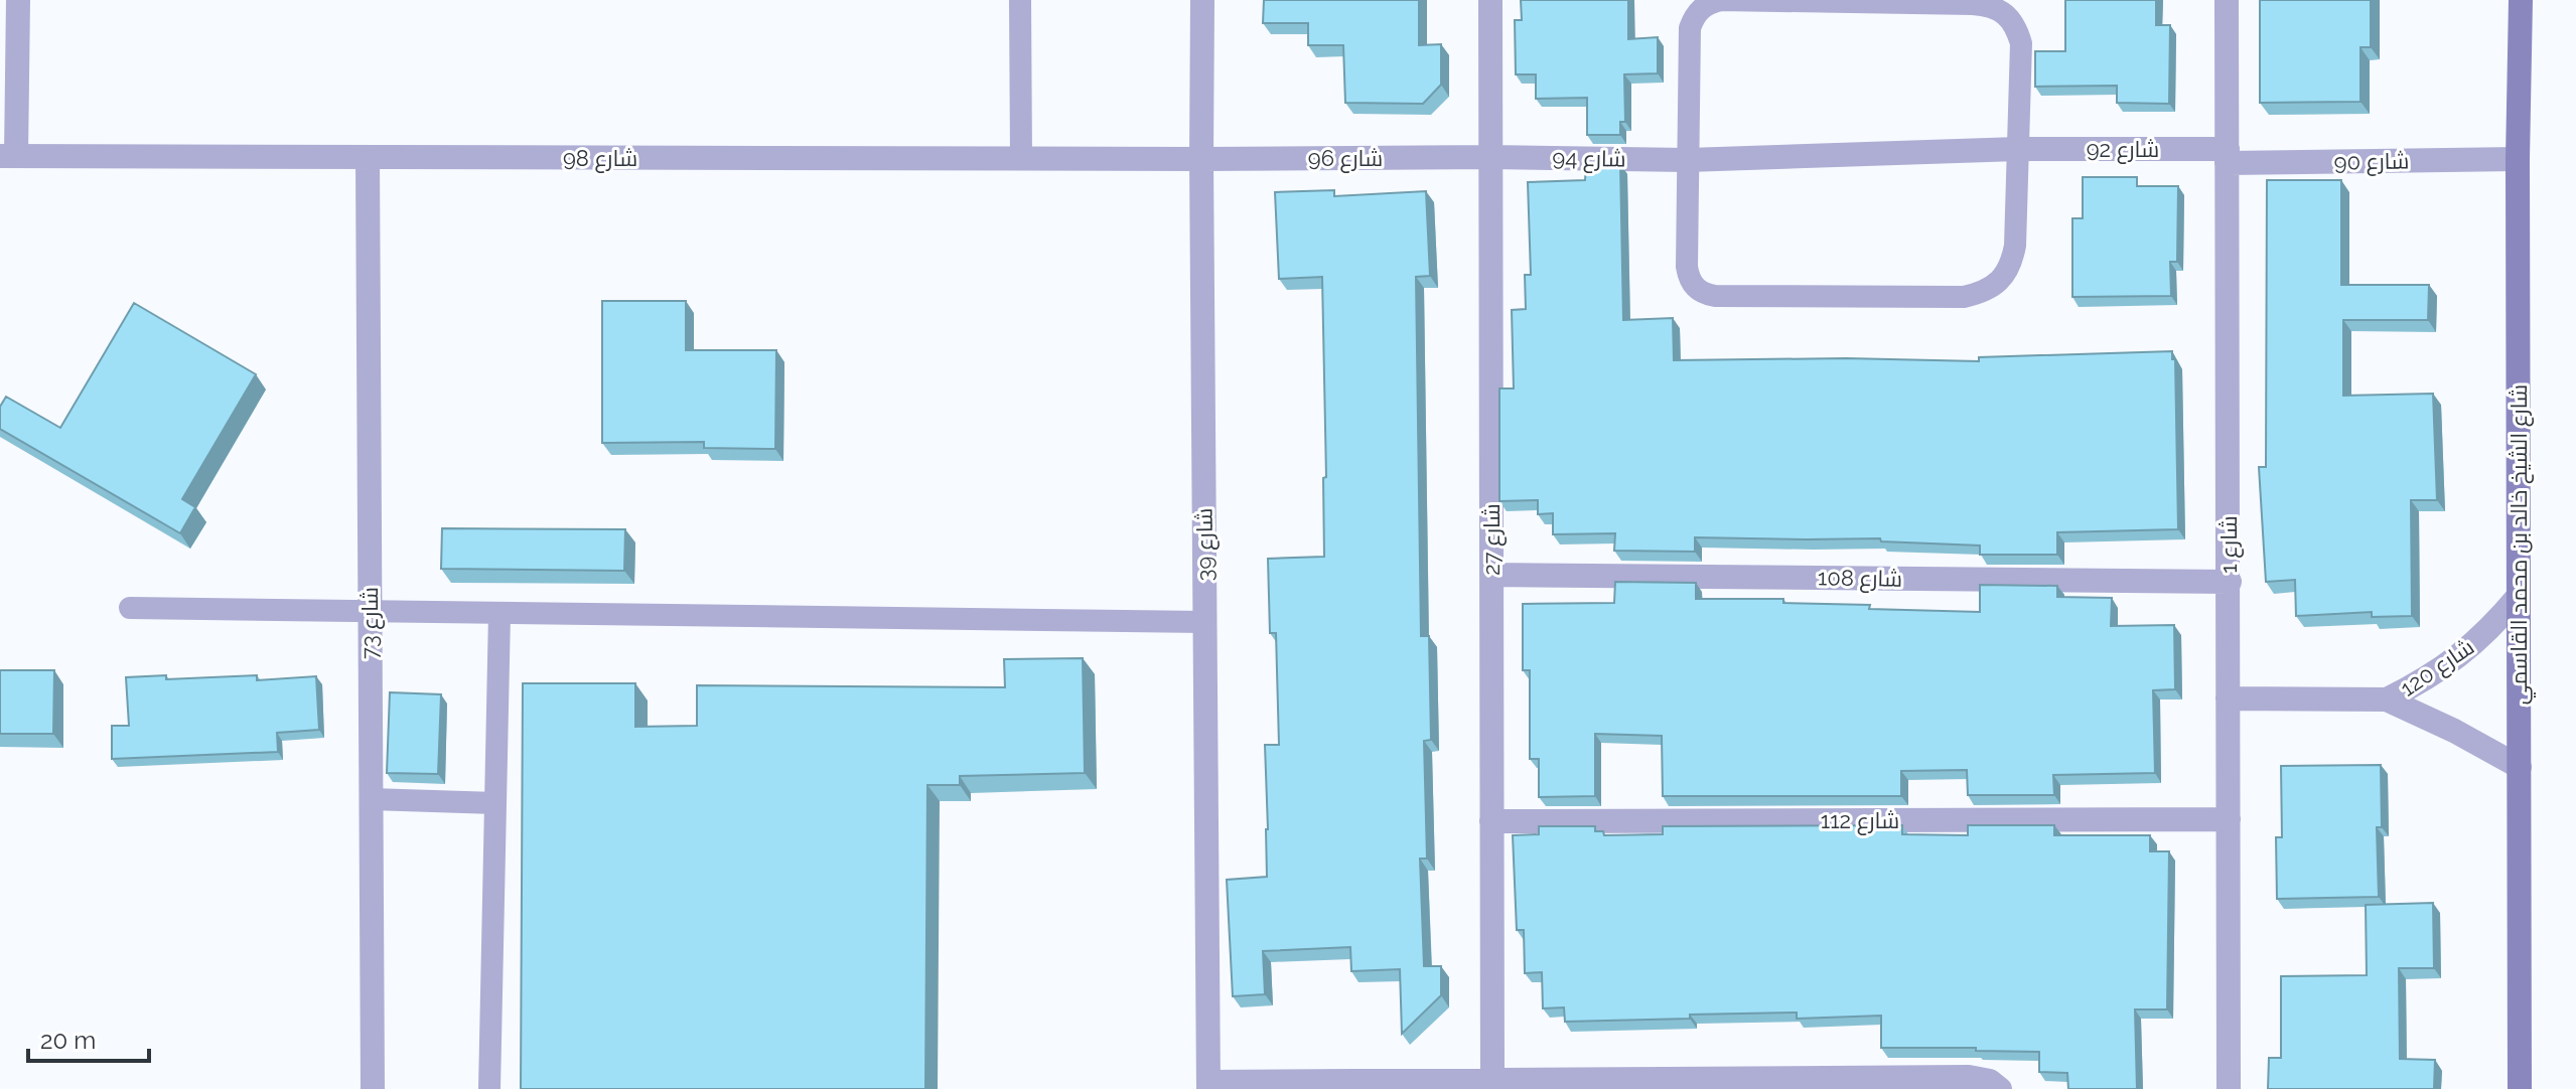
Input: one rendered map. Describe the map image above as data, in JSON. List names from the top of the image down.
{
  "streets": {
    "main road": ["شارع الشيخ خالد بن محمد القاسمي"],
    "street": [
      "شارع 92",
      "شارع 98",
      "شارع 96",
      "شارع 94",
      "شارع 90",
      "شارع 27",
      "شارع 39",
      "شارع 1",
      "شارع 108",
      "شارع 73",
      "شارع 120",
      "شارع 112"
    ]
  },
  "crossings": [
    ["شارع 92", "شارع 94"],
    ["شارع 92", "شارع 90"],
    ["شارع 92", "شارع 1"],
    ["شارع 98", "شارع 96"],
    ["شارع 98", "شارع 39"],
    ["شارع 98", "شارع 73"],
    ["شارع 96", "شارع 94"],
    ["شارع 96", "شارع 27"],
    ["شارع 96", "شارع 39"],
    ["شارع 94", "شارع 27"],
    ["شارع 90", "شارع 1"],
    ["شارع 90", "شارع الشيخ خالد بن محمد القاسمي"],
    ["شارع 27", "شارع 108"],
    ["شارع 27", "شارع 112"],
    ["شارع 1", "شارع 108"],
    ["شارع 1", "شارع 120"],
    ["شارع 1", "شارع 112"],
    ["شارع الشيخ خالد بن محمد القاسمي", "شارع 120"]
  ],
  "scale_bar": "20 m"
}
